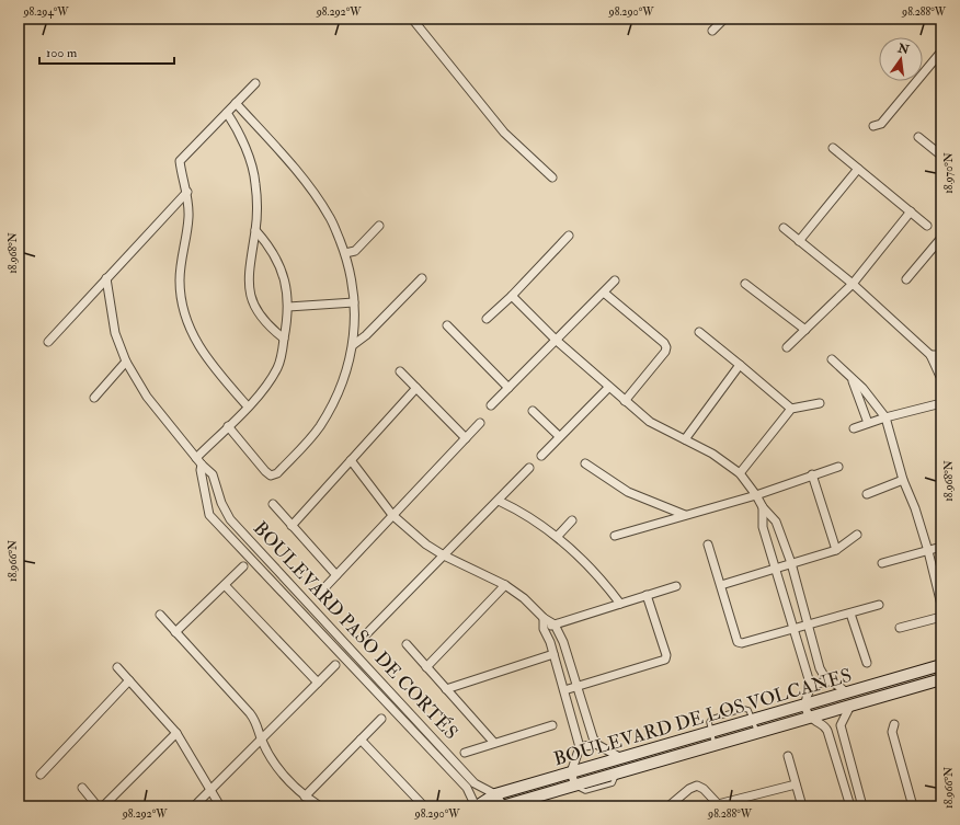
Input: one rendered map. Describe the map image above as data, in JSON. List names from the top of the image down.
{
  "streets": {
    "street": ["BOULEVARD PASO DE CORTÉS", "BOULEVARD DE LOS VOLCANES"]
  },
  "crossings": [
    ["BOULEVARD PASO DE CORTÉS", "BOULEVARD DE LOS VOLCANES"]
  ],
  "scale_bar": "100 m",
  "north": "top",
  "coordinates": [
    "98.294°W",
    "98.292°W",
    "98.290°W",
    "98.288°W",
    "18.970°N",
    "18.968°N",
    "18.966°N"
  ]
}
